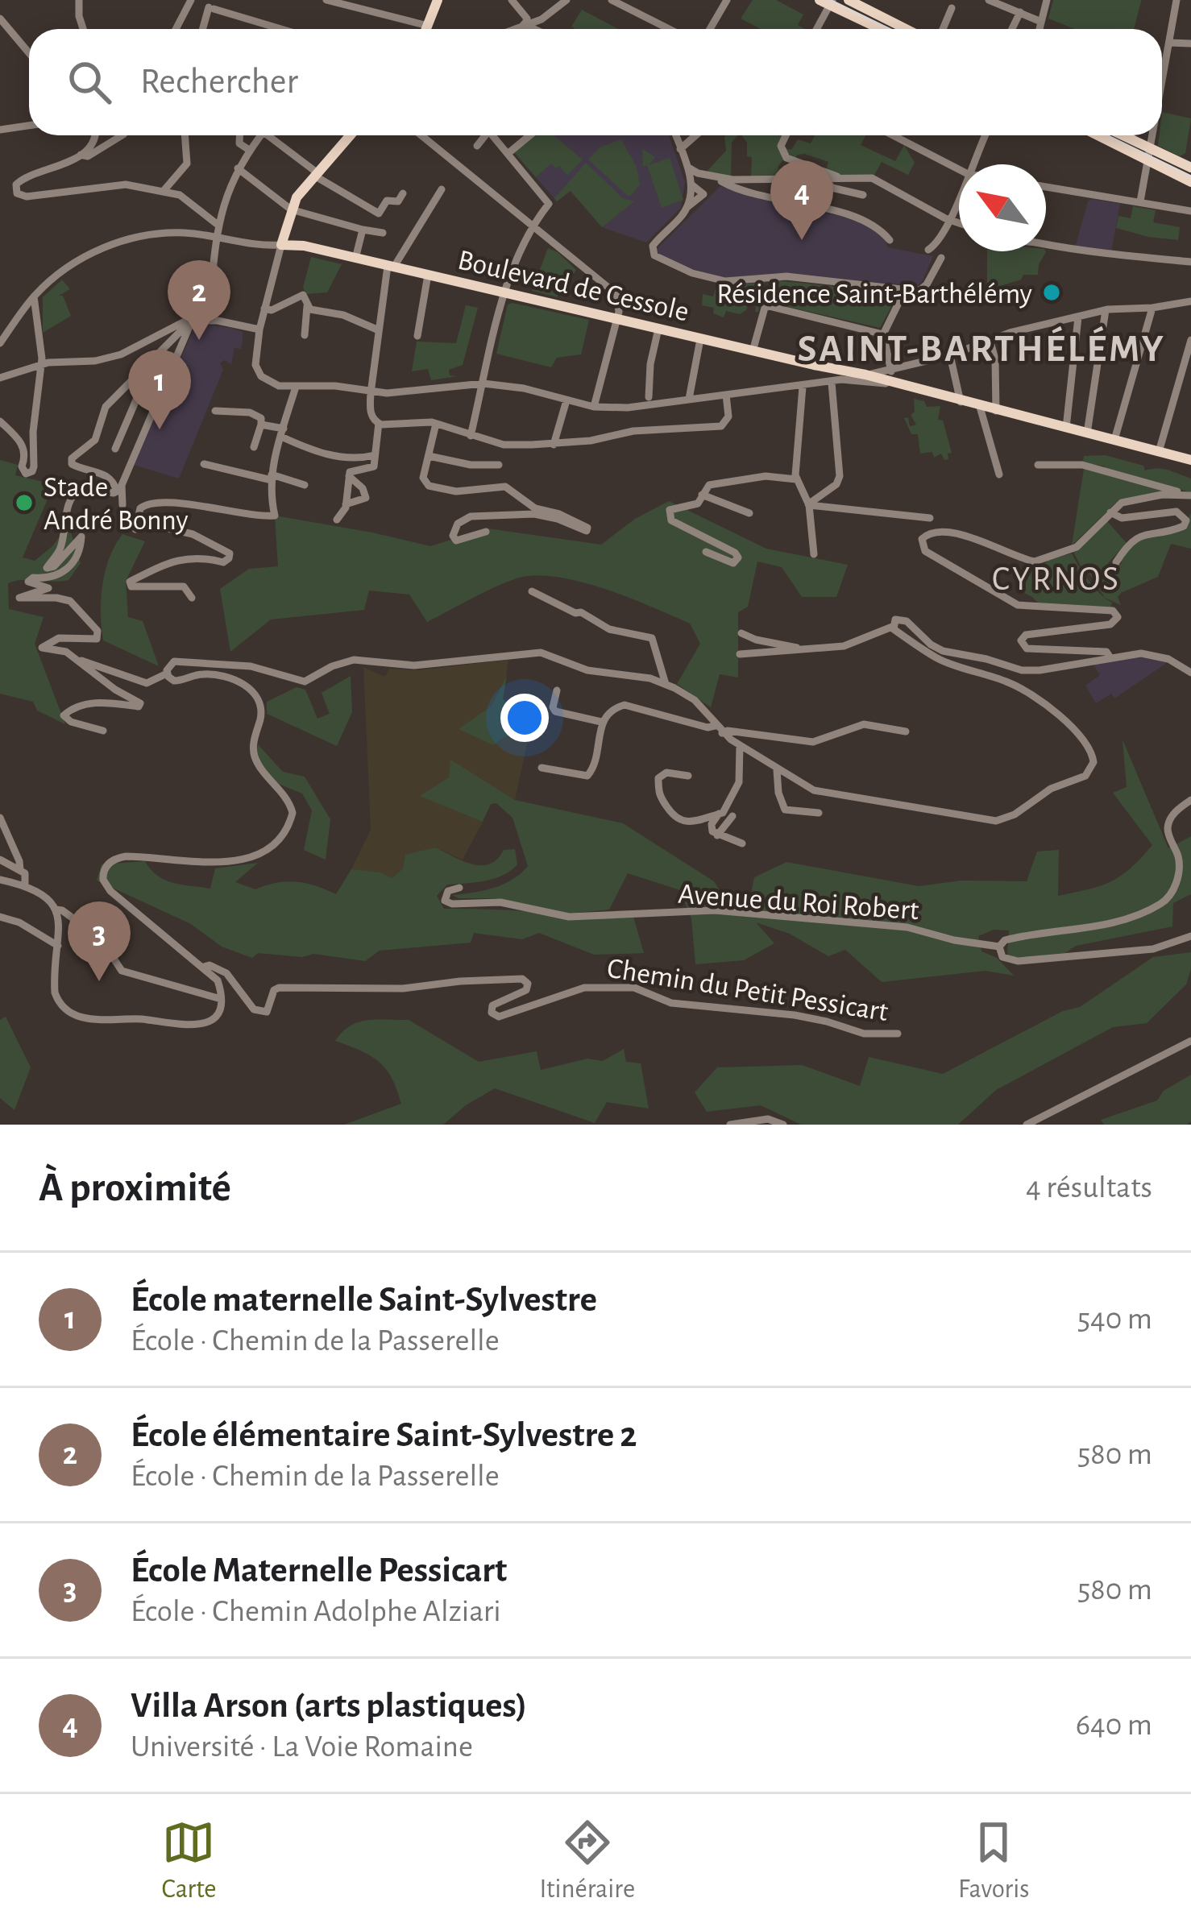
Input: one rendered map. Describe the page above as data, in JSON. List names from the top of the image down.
{
  "streets": {
    "main road": ["Boulevard de Cessole"],
    "street": ["Avenue du Roi Robert", "Chemin du Petit Pessicart"]
  },
  "districts": ["SAINT-BARTHÉLÉMY", "CYRNOS"],
  "places": ["Résidence Saint-Barthélémy", "Stade André Bonny"],
  "north": "top left",
  "page": {
    "search": "Rechercher",
    "pins": [
      "4",
      "2",
      "1",
      "3"
    ],
    "heading": ["À proximité", "4 résultats"],
    "list": [
      {
        "mark": "1",
        "name": "École maternelle Saint-Sylvestre",
        "note": "École · Chemin de la Passerelle",
        "value": "540 m"
      },
      {
        "mark": "2",
        "name": "École élémentaire Saint-Sylvestre 2",
        "note": "École · Chemin de la Passerelle",
        "value": "580 m"
      },
      {
        "mark": "3",
        "name": "École Maternelle Pessicart",
        "note": "École · Chemin Adolphe Alziari",
        "value": "580 m"
      },
      {
        "mark": "4",
        "name": "Villa Arson (arts plastiques)",
        "note": "Université · La Voie Romaine",
        "value": "640 m"
      }
    ],
    "nav": ["Carte", "Itinéraire", "Favoris"]
  }
}
